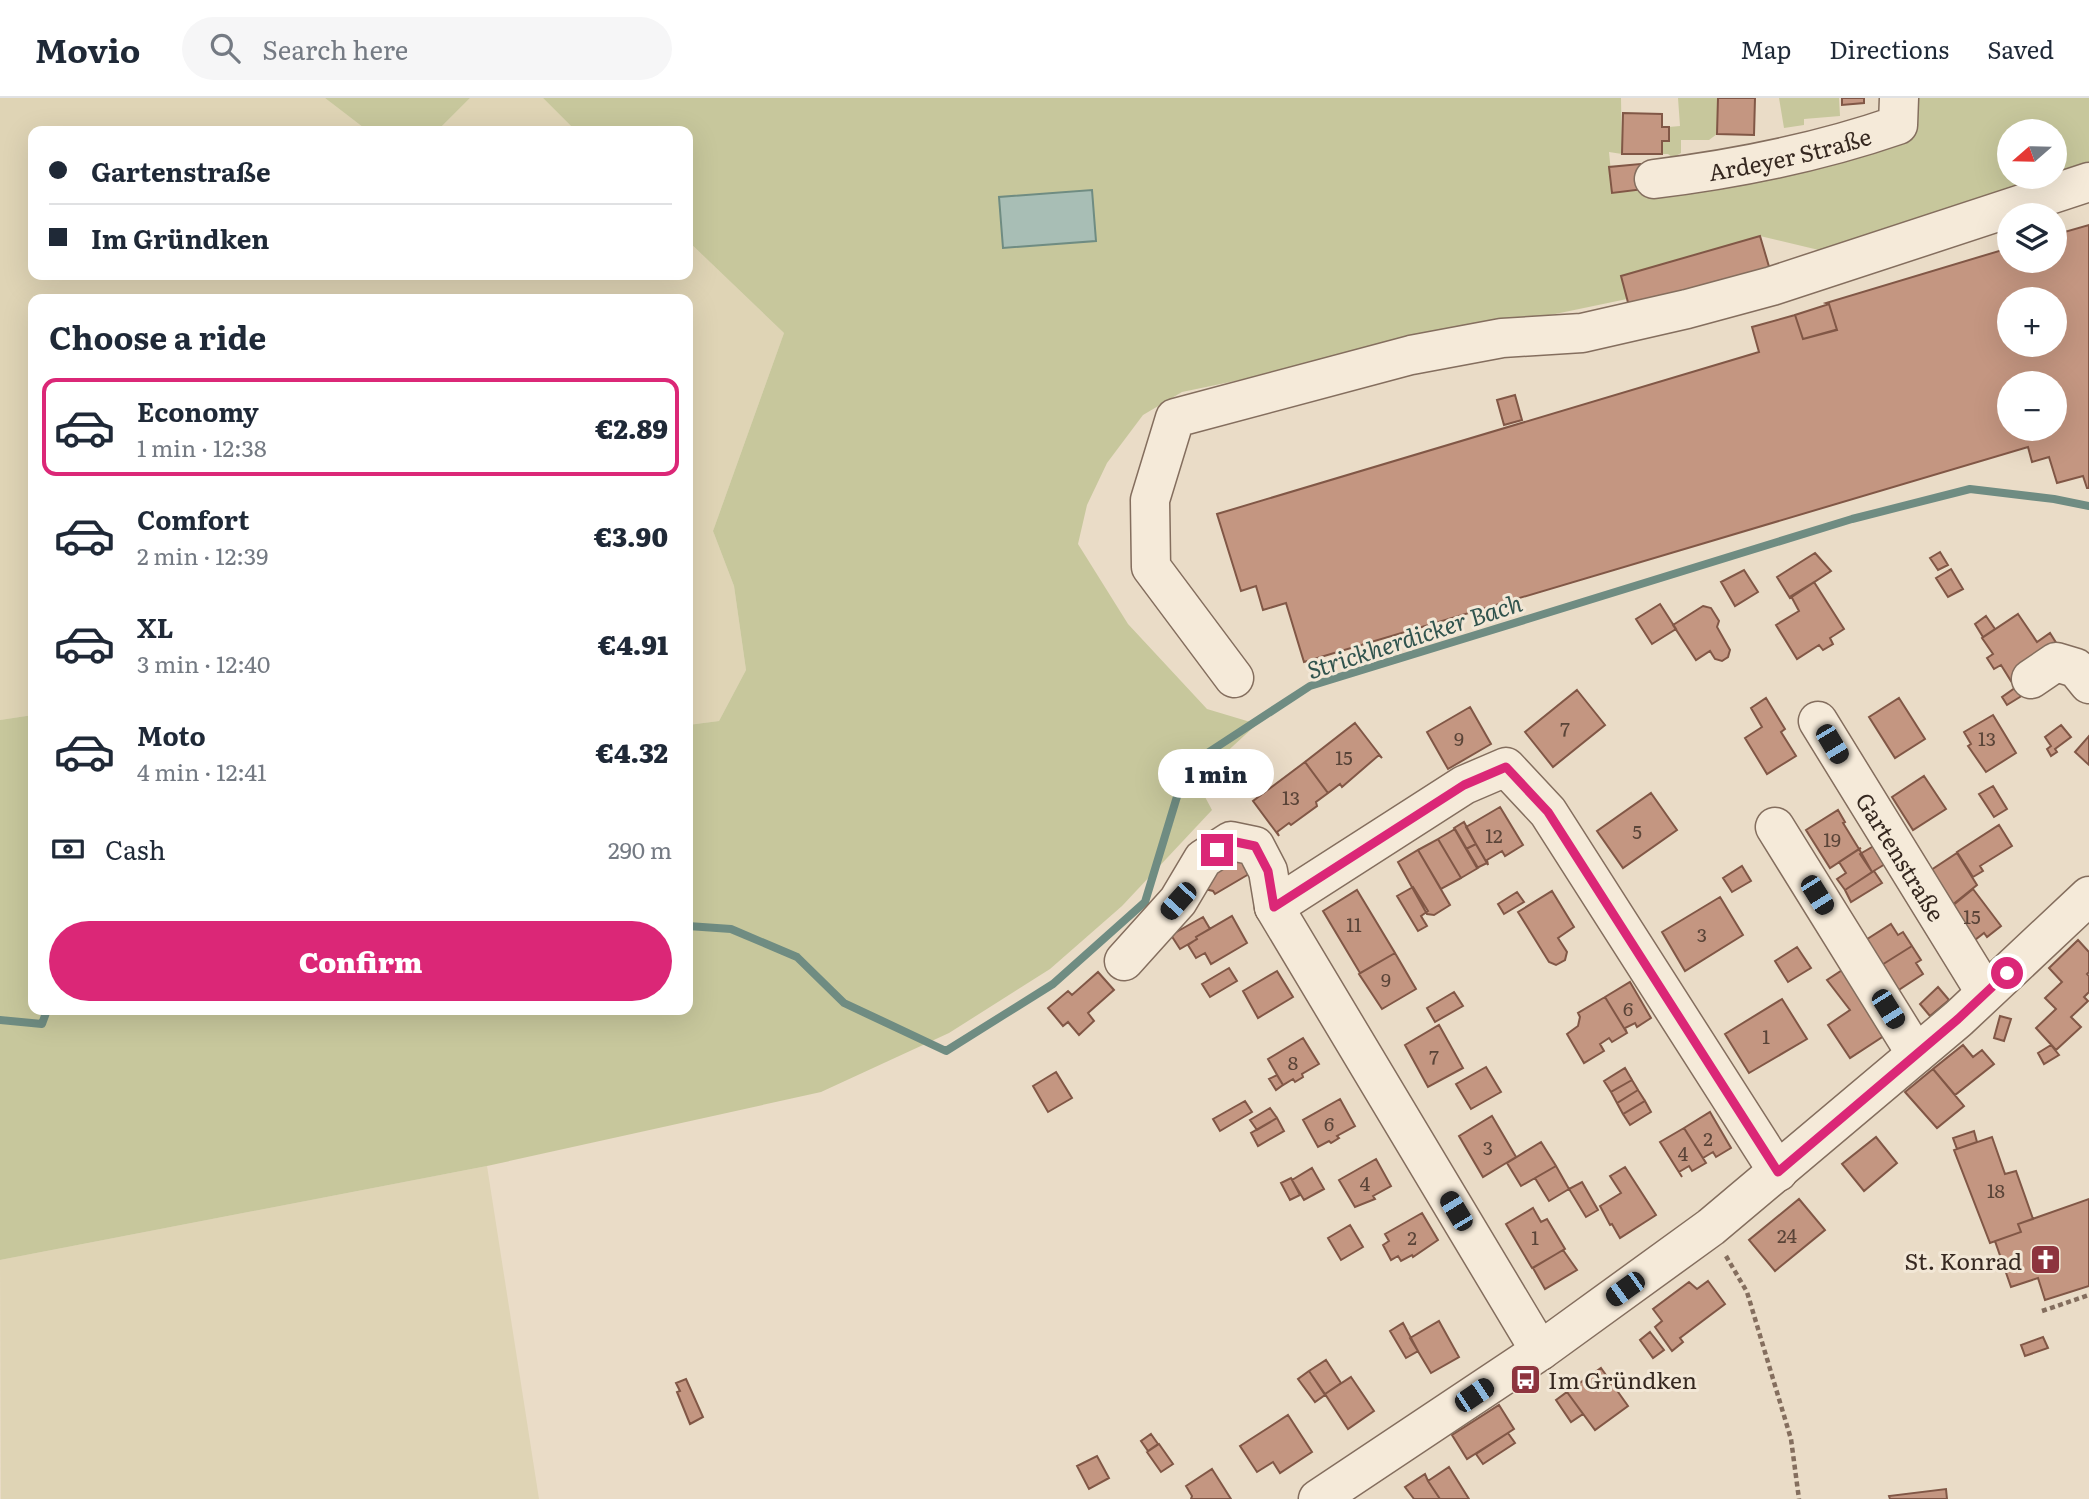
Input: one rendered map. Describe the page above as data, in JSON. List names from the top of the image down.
{
  "streets": {
    "street": ["Ardeyer Straße", "Gartenstraße"]
  },
  "water": ["Strickherdicker Bach"],
  "places": {
    "church": ["St. Konrad"],
    "bus stop": ["Im Gründken"]
  },
  "house_numbers": [
    "7",
    "9",
    "13",
    "15",
    "13",
    "5",
    "12",
    "19",
    "15",
    "11",
    "3",
    "9",
    "6",
    "1",
    "7",
    "8",
    "6",
    "2",
    "3",
    "4",
    "4",
    "18",
    "24",
    "2",
    "1"
  ],
  "north": "left",
  "page": {
    "header": "Movio",
    "search": "Search here",
    "nav": ["Map", "Directions", "Saved"],
    "map_buttons": ["+", "−"],
    "banner": ["Gartenstraße", "Im Gründken"],
    "heading": "Choose a ride",
    "list": [
      {
        "name": "Economy",
        "note": "1 min · 12:38",
        "value": "€2.89"
      },
      {
        "name": "Comfort",
        "note": "2 min · 12:39",
        "value": "€3.90"
      },
      {
        "name": "XL",
        "note": "3 min · 12:40",
        "value": "€4.91"
      },
      {
        "name": "Moto",
        "note": "4 min · 12:41",
        "value": "€4.32"
      }
    ],
    "bubble": "1 min",
    "pay": ["Cash", "290 m"],
    "buttons": "Confirm"
  }
}
